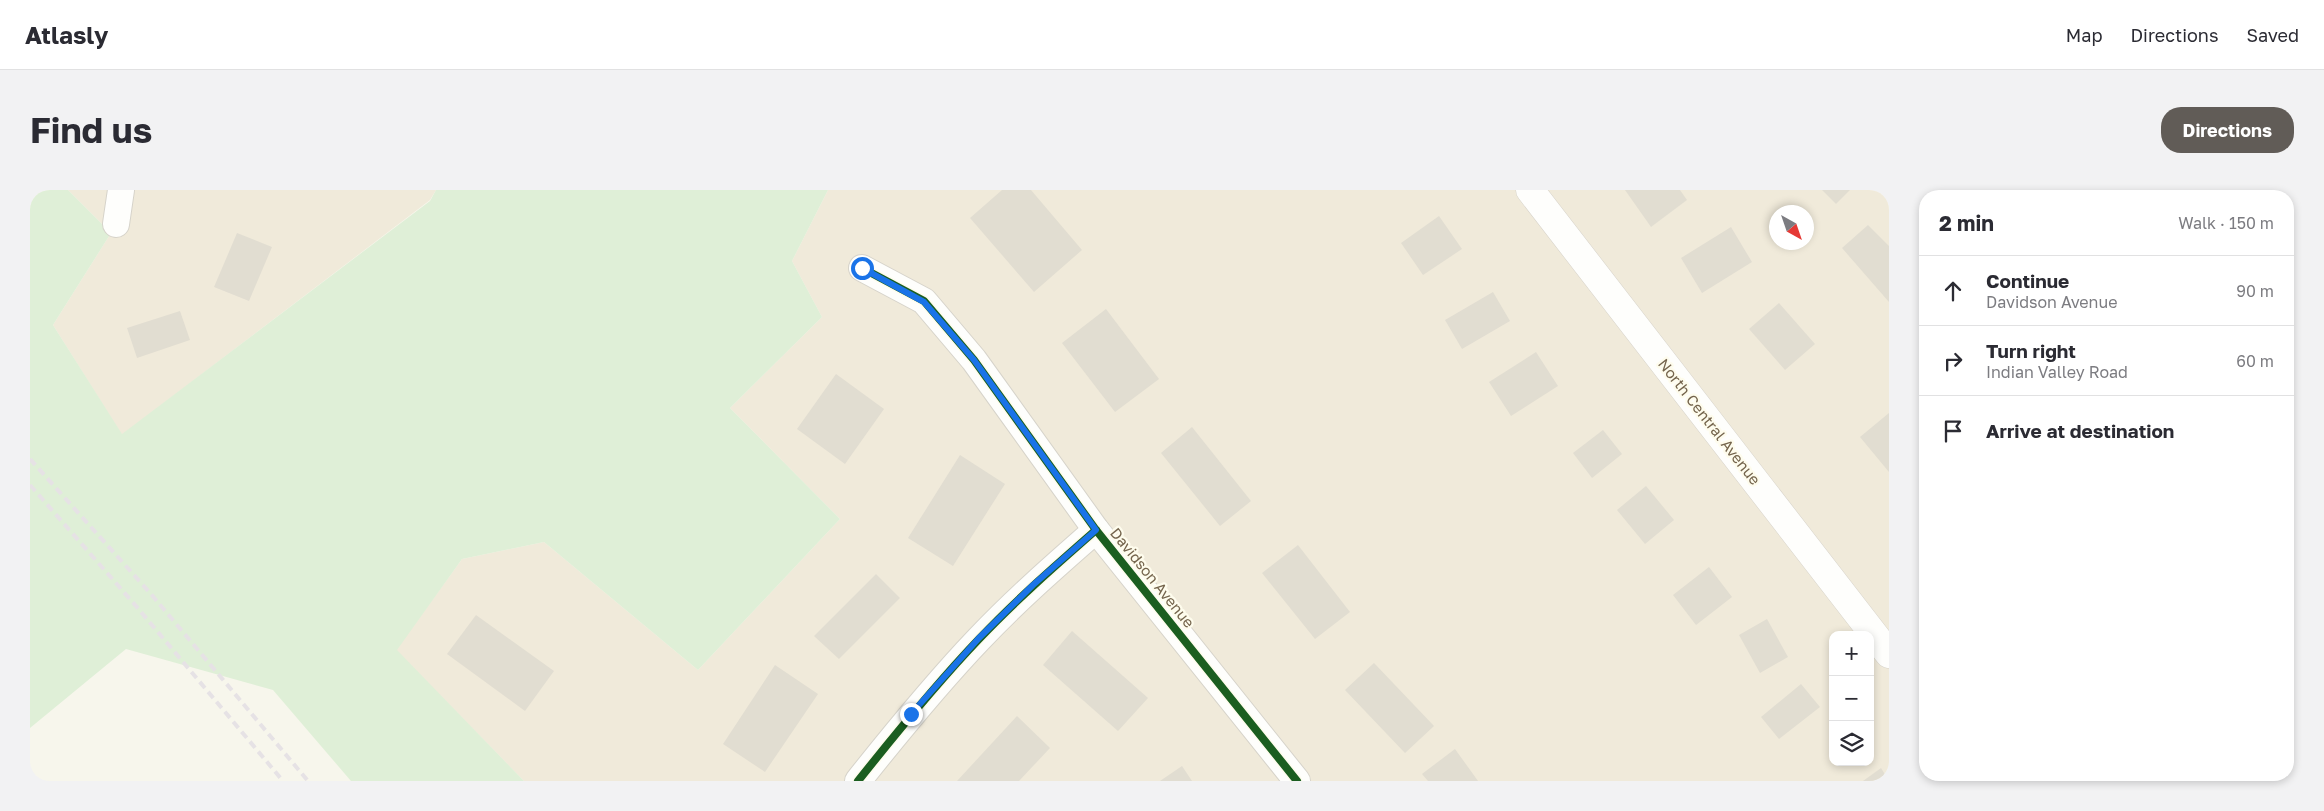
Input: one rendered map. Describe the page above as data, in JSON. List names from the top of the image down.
{
  "streets": {
    "main road": ["North Central Avenue"],
    "street": ["Davidson Avenue"]
  },
  "north": "bottom right",
  "page": {
    "header": "Atlasly",
    "nav": ["Map", "Directions", "Saved"],
    "buttons": "Directions",
    "title": "Find us",
    "heading": ["2 min", "Walk · 150 m"],
    "list": [
      ["Continue", "Davidson Avenue", "90 m"],
      ["Turn right", "Indian Valley Road", "60 m"],
      "Arrive at destination"
    ],
    "map_buttons": ["+", "−"]
  }
}
